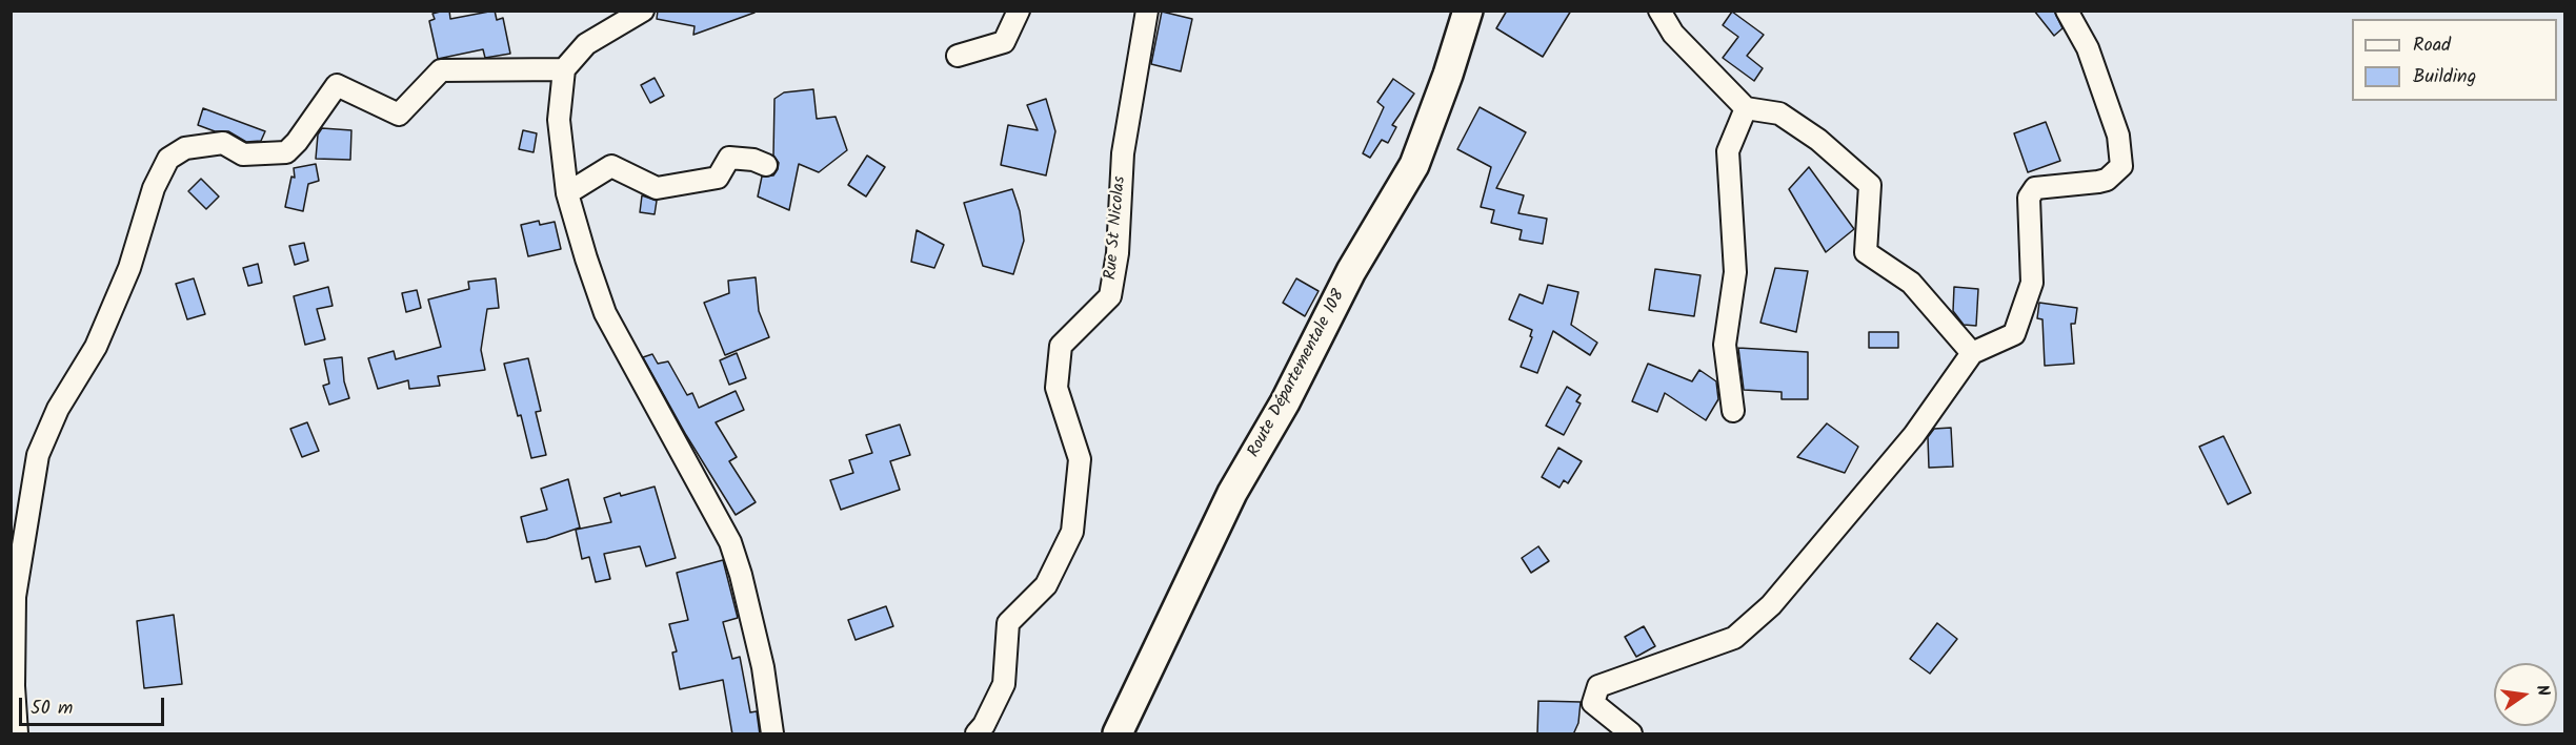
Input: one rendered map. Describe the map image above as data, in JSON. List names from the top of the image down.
{
  "streets": {
    "main road": ["Route Départementale 108"],
    "street": ["Rue St Nicolas"]
  },
  "legend": ["Road", "Building"],
  "scale_bar": "50 m",
  "north": "right"
}
